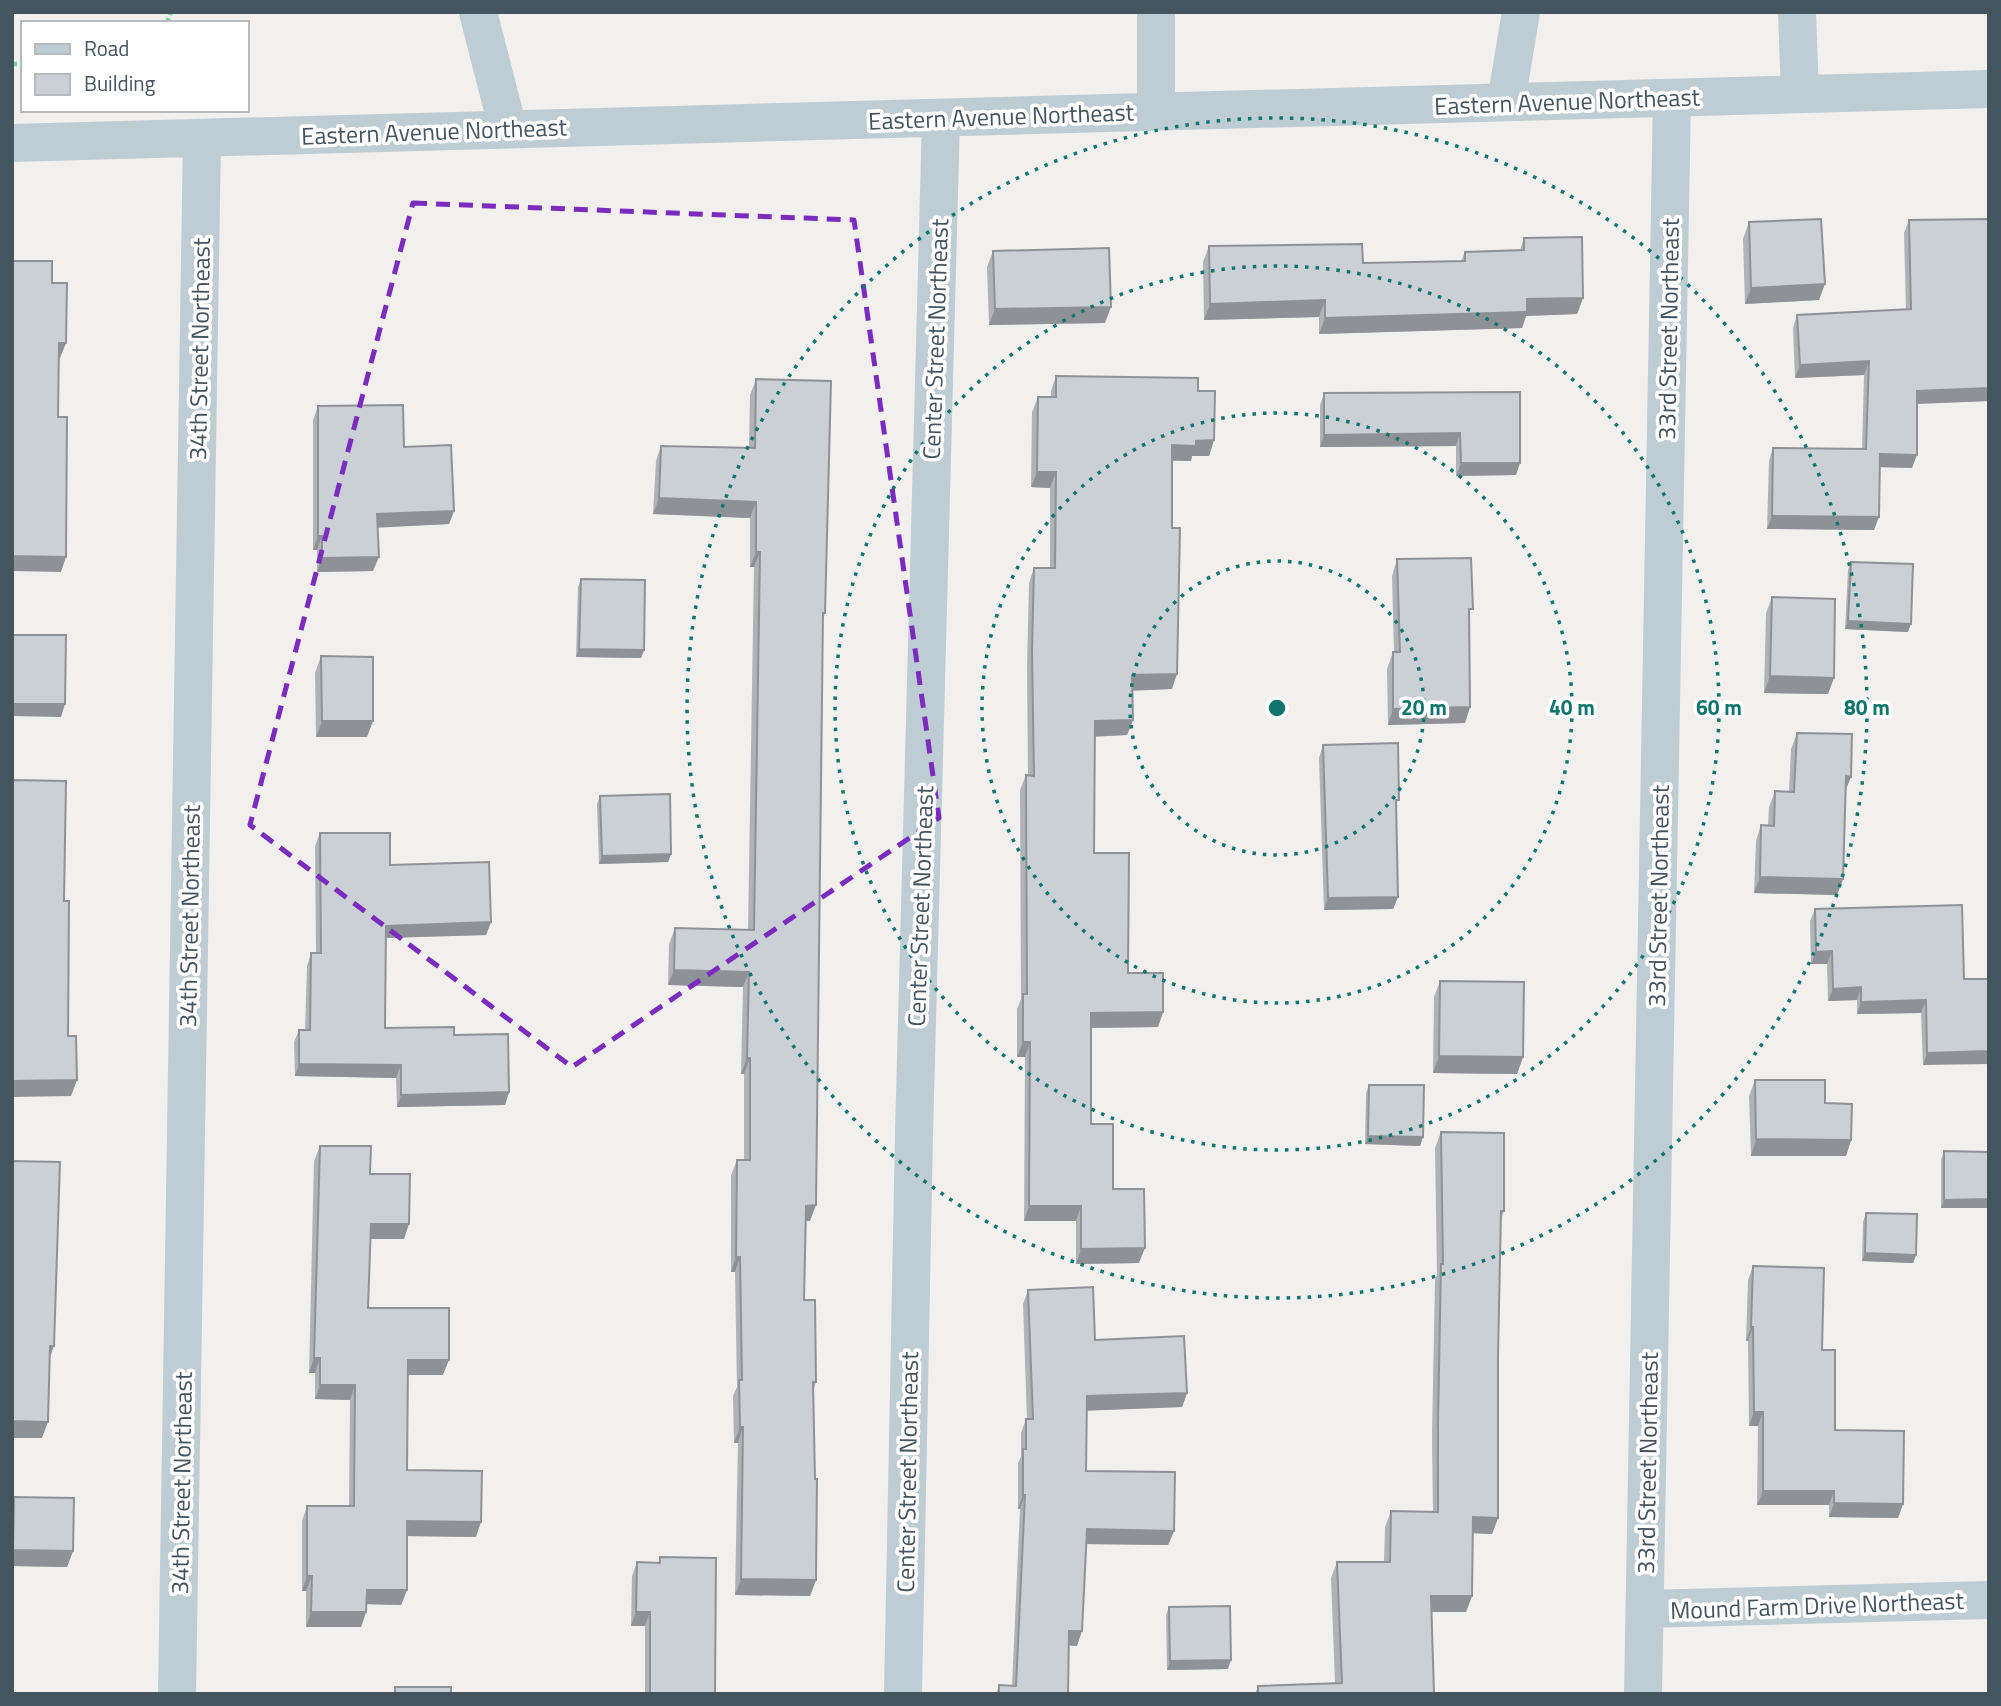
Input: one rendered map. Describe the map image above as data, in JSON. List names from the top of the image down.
{
  "streets": {
    "street": [
      "Eastern Avenue Northeast",
      "33rd Street Northeast",
      "Center Street Northeast",
      "34th Street Northeast",
      "Mound Farm Drive Northeast"
    ]
  },
  "crossings": [
    ["Eastern Avenue Northeast", "33rd Street Northeast"],
    ["Eastern Avenue Northeast", "Center Street Northeast"],
    ["Eastern Avenue Northeast", "34th Street Northeast"],
    ["33rd Street Northeast", "Mound Farm Drive Northeast"]
  ],
  "legend": ["Road", "Building"],
  "rings": [
    "20 m",
    "40 m",
    "60 m",
    "80 m"
  ]
}
